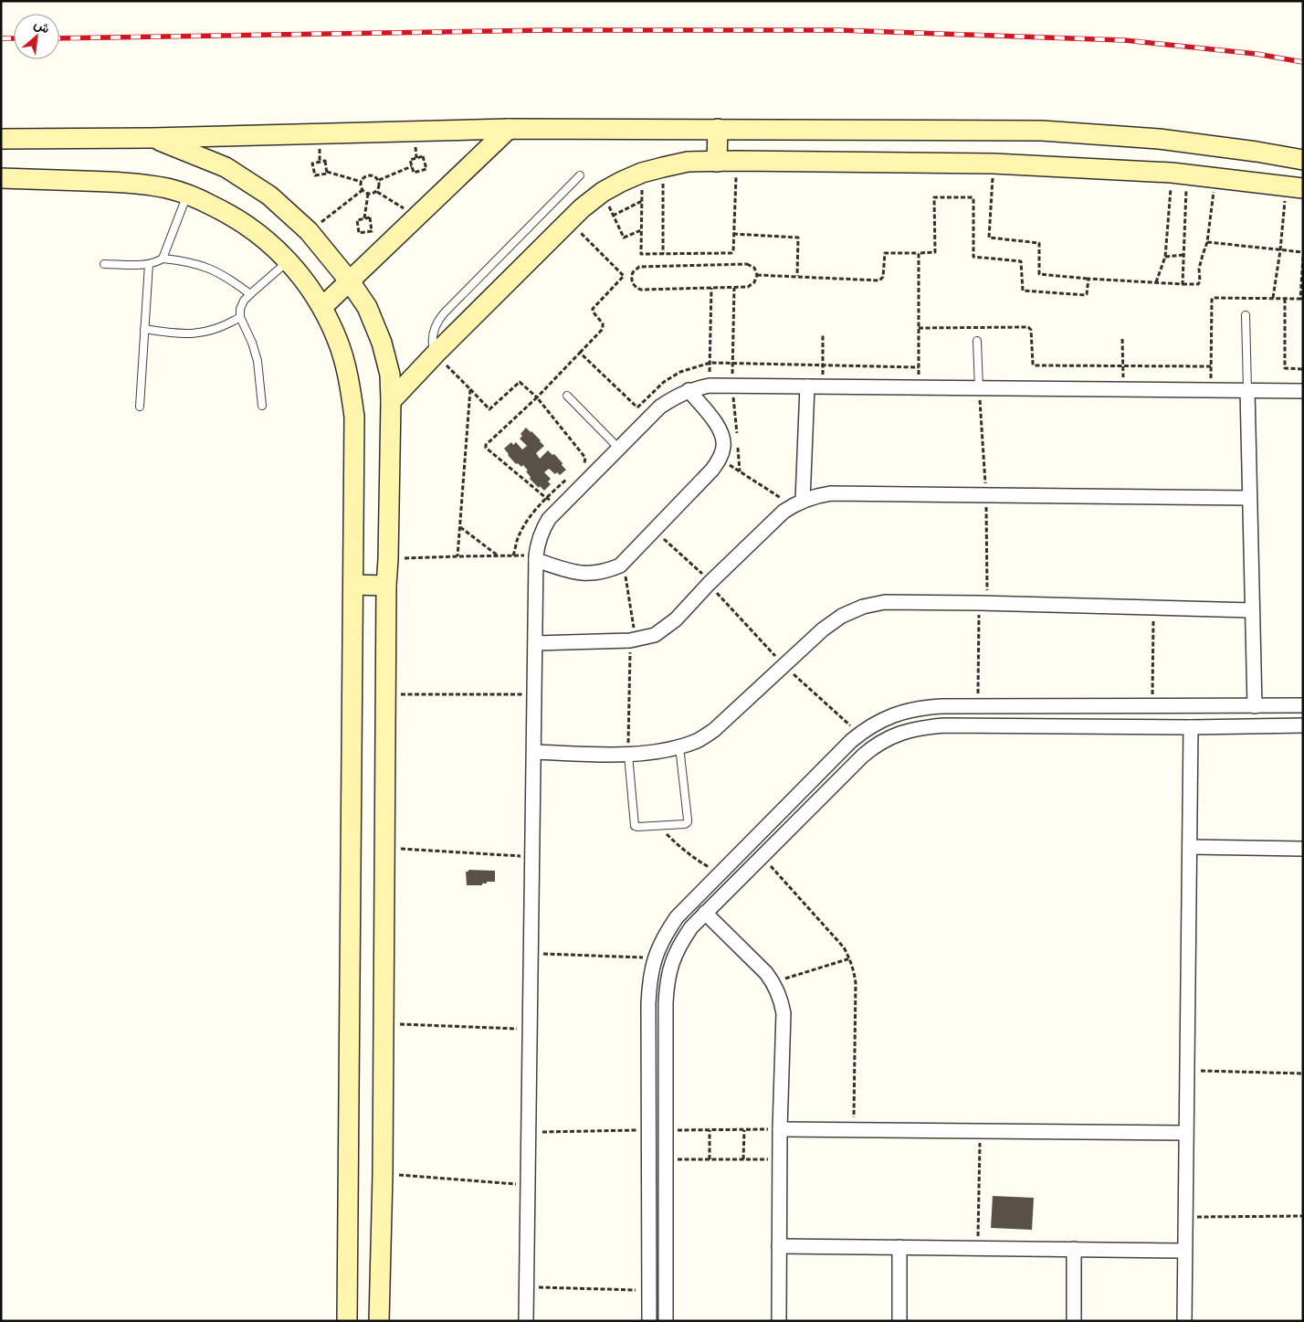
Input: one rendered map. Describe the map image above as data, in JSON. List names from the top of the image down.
{
  "north": "top right"
}
